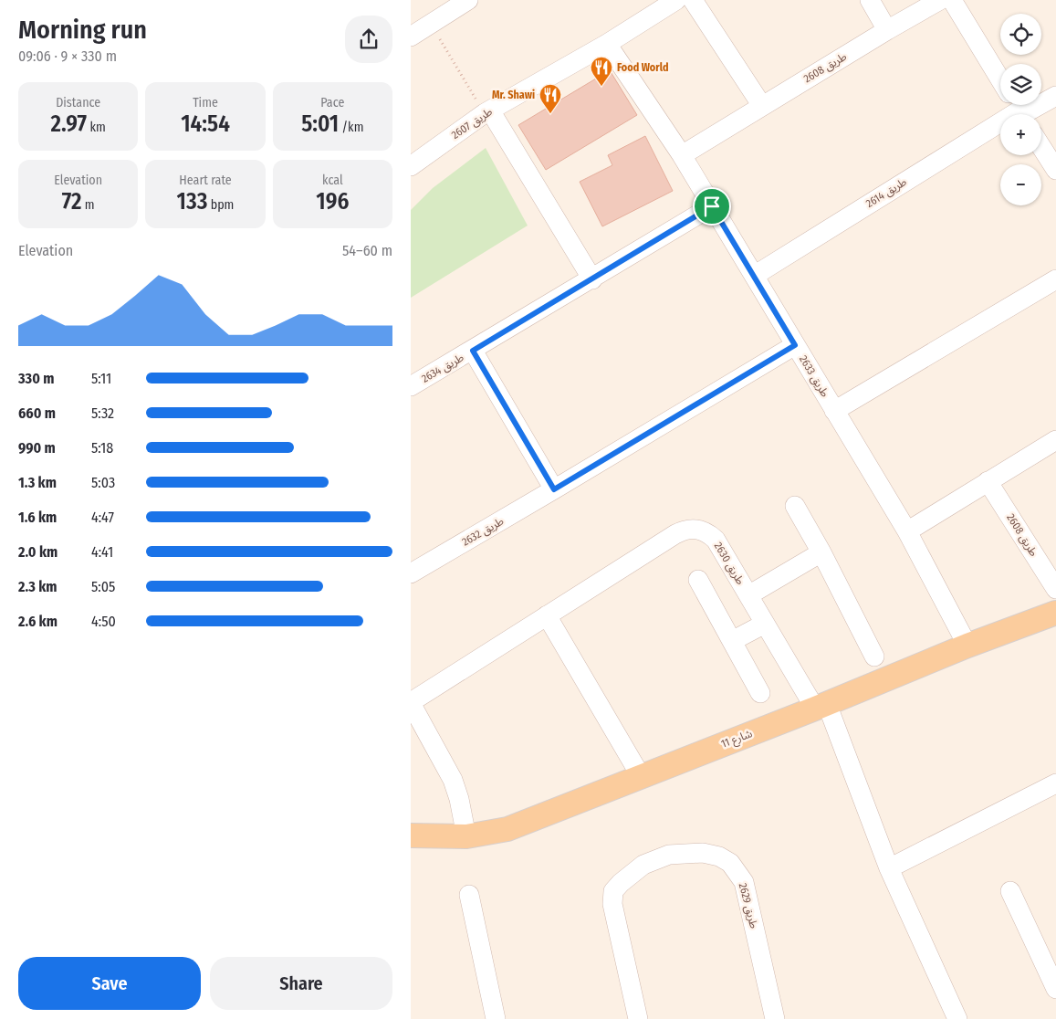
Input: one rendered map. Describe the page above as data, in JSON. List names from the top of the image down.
{
  "streets": {
    "main road": ["شارع 11"],
    "street": [
      "طريق 2608",
      "طريق 2607",
      "طريق 2614",
      "طريق 2634",
      "طريق 2633",
      "طريق 2632",
      "طريق 2630",
      "طريق 2629"
    ]
  },
  "crossings": [
    ["طريق 2608", "طريق 2633"],
    ["طريق 2607", "طريق 2633"],
    ["طريق 2614", "طريق 2633"],
    ["طريق 2634", "طريق 2633"],
    ["طريق 2633", "طريق 2632"],
    ["طريق 2633", "شارع 11"],
    ["طريق 2630", "شارع 11"]
  ],
  "places": {
    "restaurant": ["Food World", "Mr. Shawi"]
  },
  "page": {
    "heading": ["Morning run", "09:06 · 9 × 330 m"],
    "map_buttons": ["+", "−"],
    "stats": [
      ["Distance", "2.97 km"],
      ["Time", "14:54"],
      ["Pace", "5:01 /km"],
      ["Elevation", "72 m"],
      ["Heart rate", "133 bpm"],
      ["kcal", "196"]
    ],
    "chart": ["Elevation", "54–60 m"],
    "list": [
      {
        "name": "330 m",
        "note": "5:11"
      },
      {
        "name": "660 m",
        "note": "5:32"
      },
      {
        "name": "990 m",
        "note": "5:18"
      },
      {
        "name": "1.3 km",
        "note": "5:03"
      },
      {
        "name": "1.6 km",
        "note": "4:47"
      },
      {
        "name": "2.0 km",
        "note": "4:41"
      },
      {
        "name": "2.3 km",
        "note": "5:05"
      },
      {
        "name": "2.6 km",
        "note": "4:50"
      }
    ],
    "buttons": ["Save", "Share"]
  }
}
